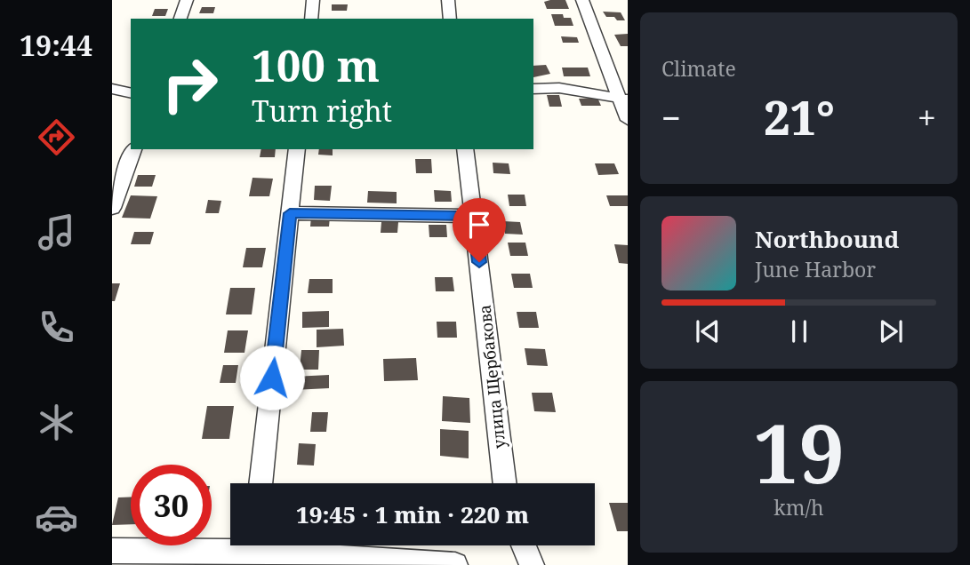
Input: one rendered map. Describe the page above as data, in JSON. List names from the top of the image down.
{
  "streets": {
    "street": ["улица Щербакова"]
  },
  "page": {
    "tabs": "19:44",
    "tile": [
      "Climate",
      ["19", "km/h"]
    ],
    "turn": ["100 m", "Turn right"],
    "heat": ["−", "21°", "+"],
    "song": ["Northbound", "June Harbor"],
    "limit": "30",
    "trip": "19:45 · 1 min · 220 m"
  }
}
